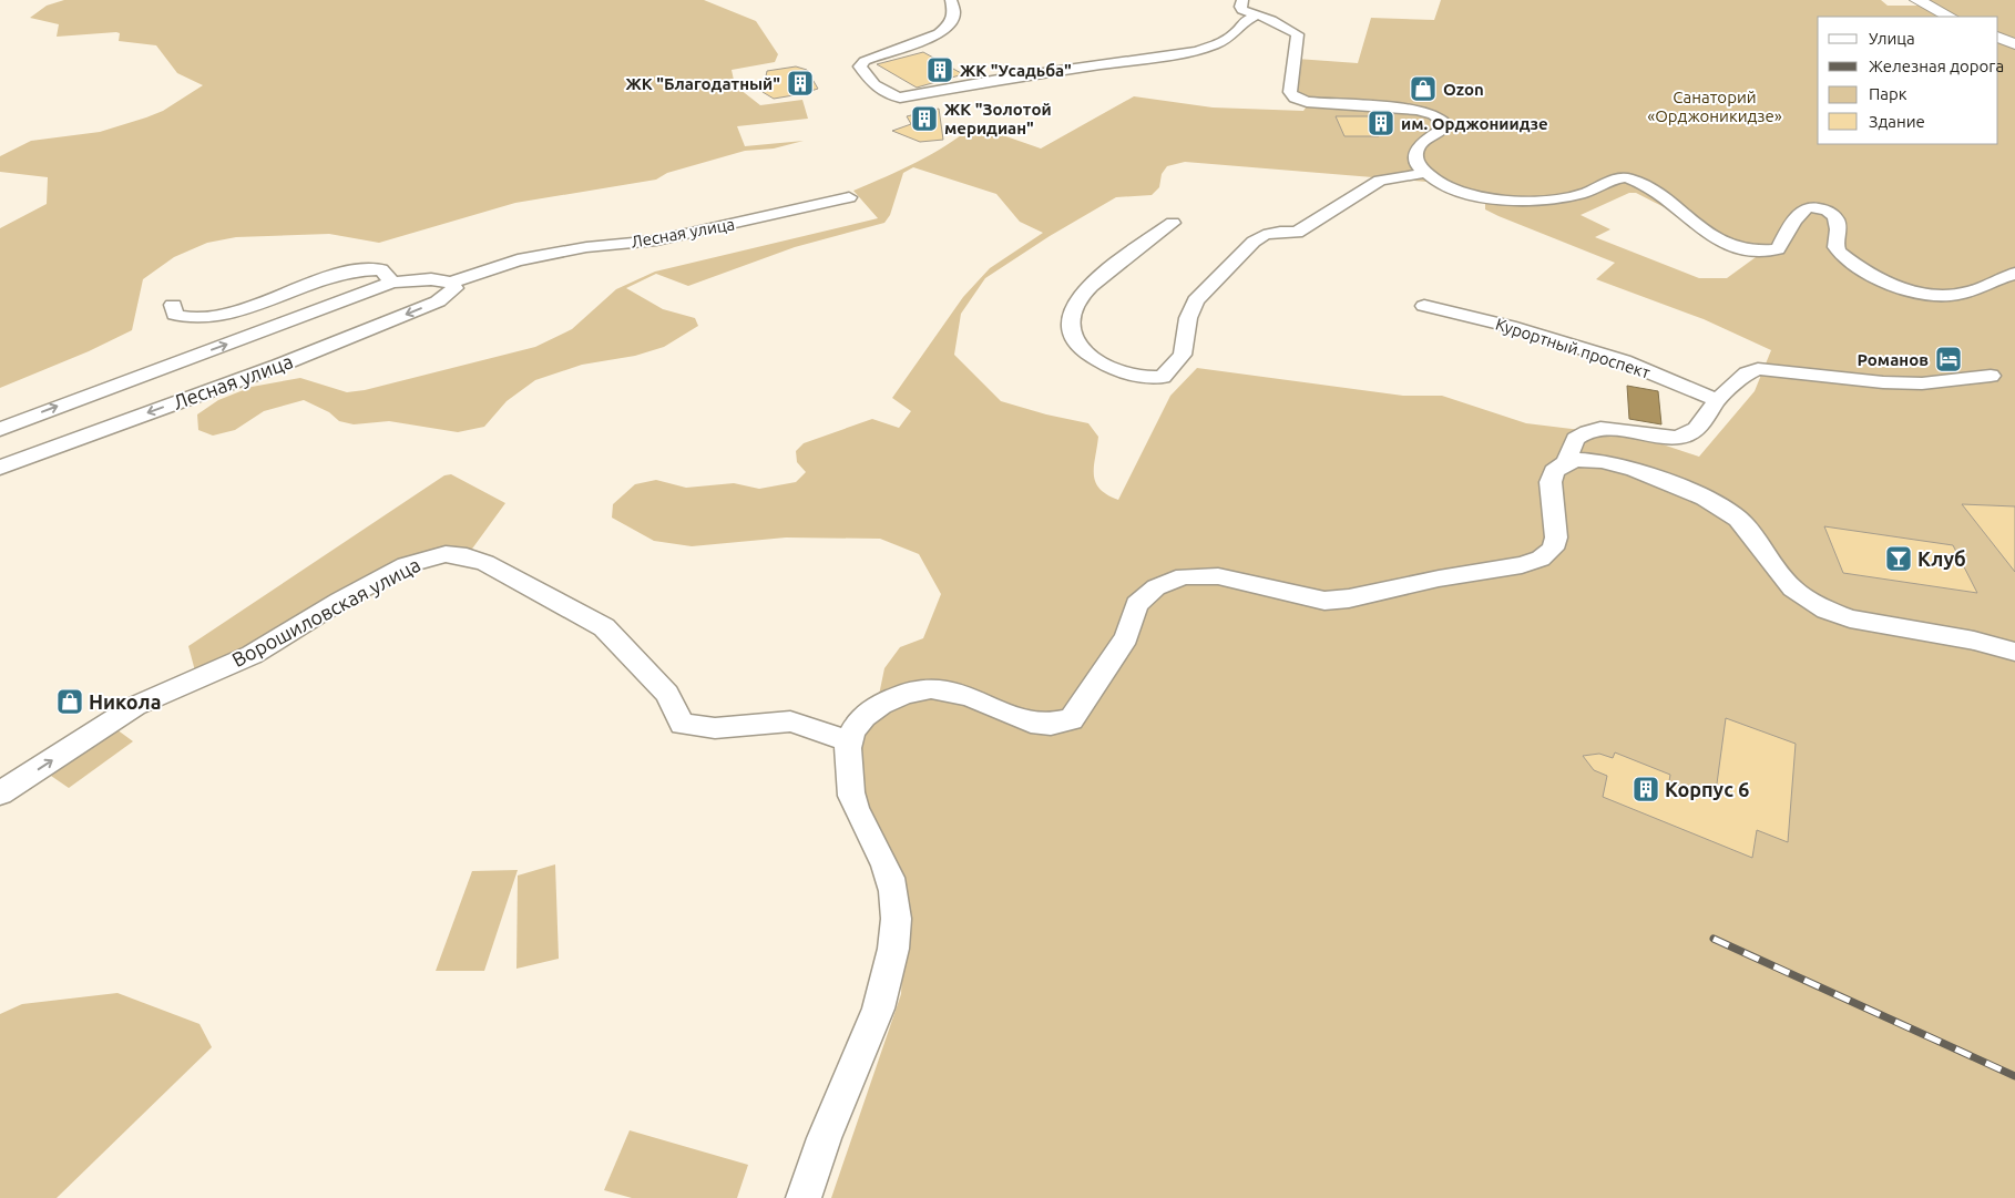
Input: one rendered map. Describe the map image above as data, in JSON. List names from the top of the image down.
{
  "streets": {
    "street": ["Лесная улица", "Курортный проспект", "Ворошиловская улица"]
  },
  "one_way": ["Ворошиловская улица"],
  "parks": ["Санаторий «Орджоникидзе»"],
  "places": {
    "building": [
      "ЖК \"Усадьба\"",
      "ЖК \"Благодатный\"",
      "ЖК \"Золотой меридиан\"",
      "им. Орджониидзе",
      "Корпус 6"
    ],
    "shop": ["Ozon", "Никола"],
    "hotel": ["Романов"],
    "bar": ["Клуб"]
  },
  "legend": [
    "Улица",
    "Железная дорога",
    "Парк",
    "Здание"
  ]
}
